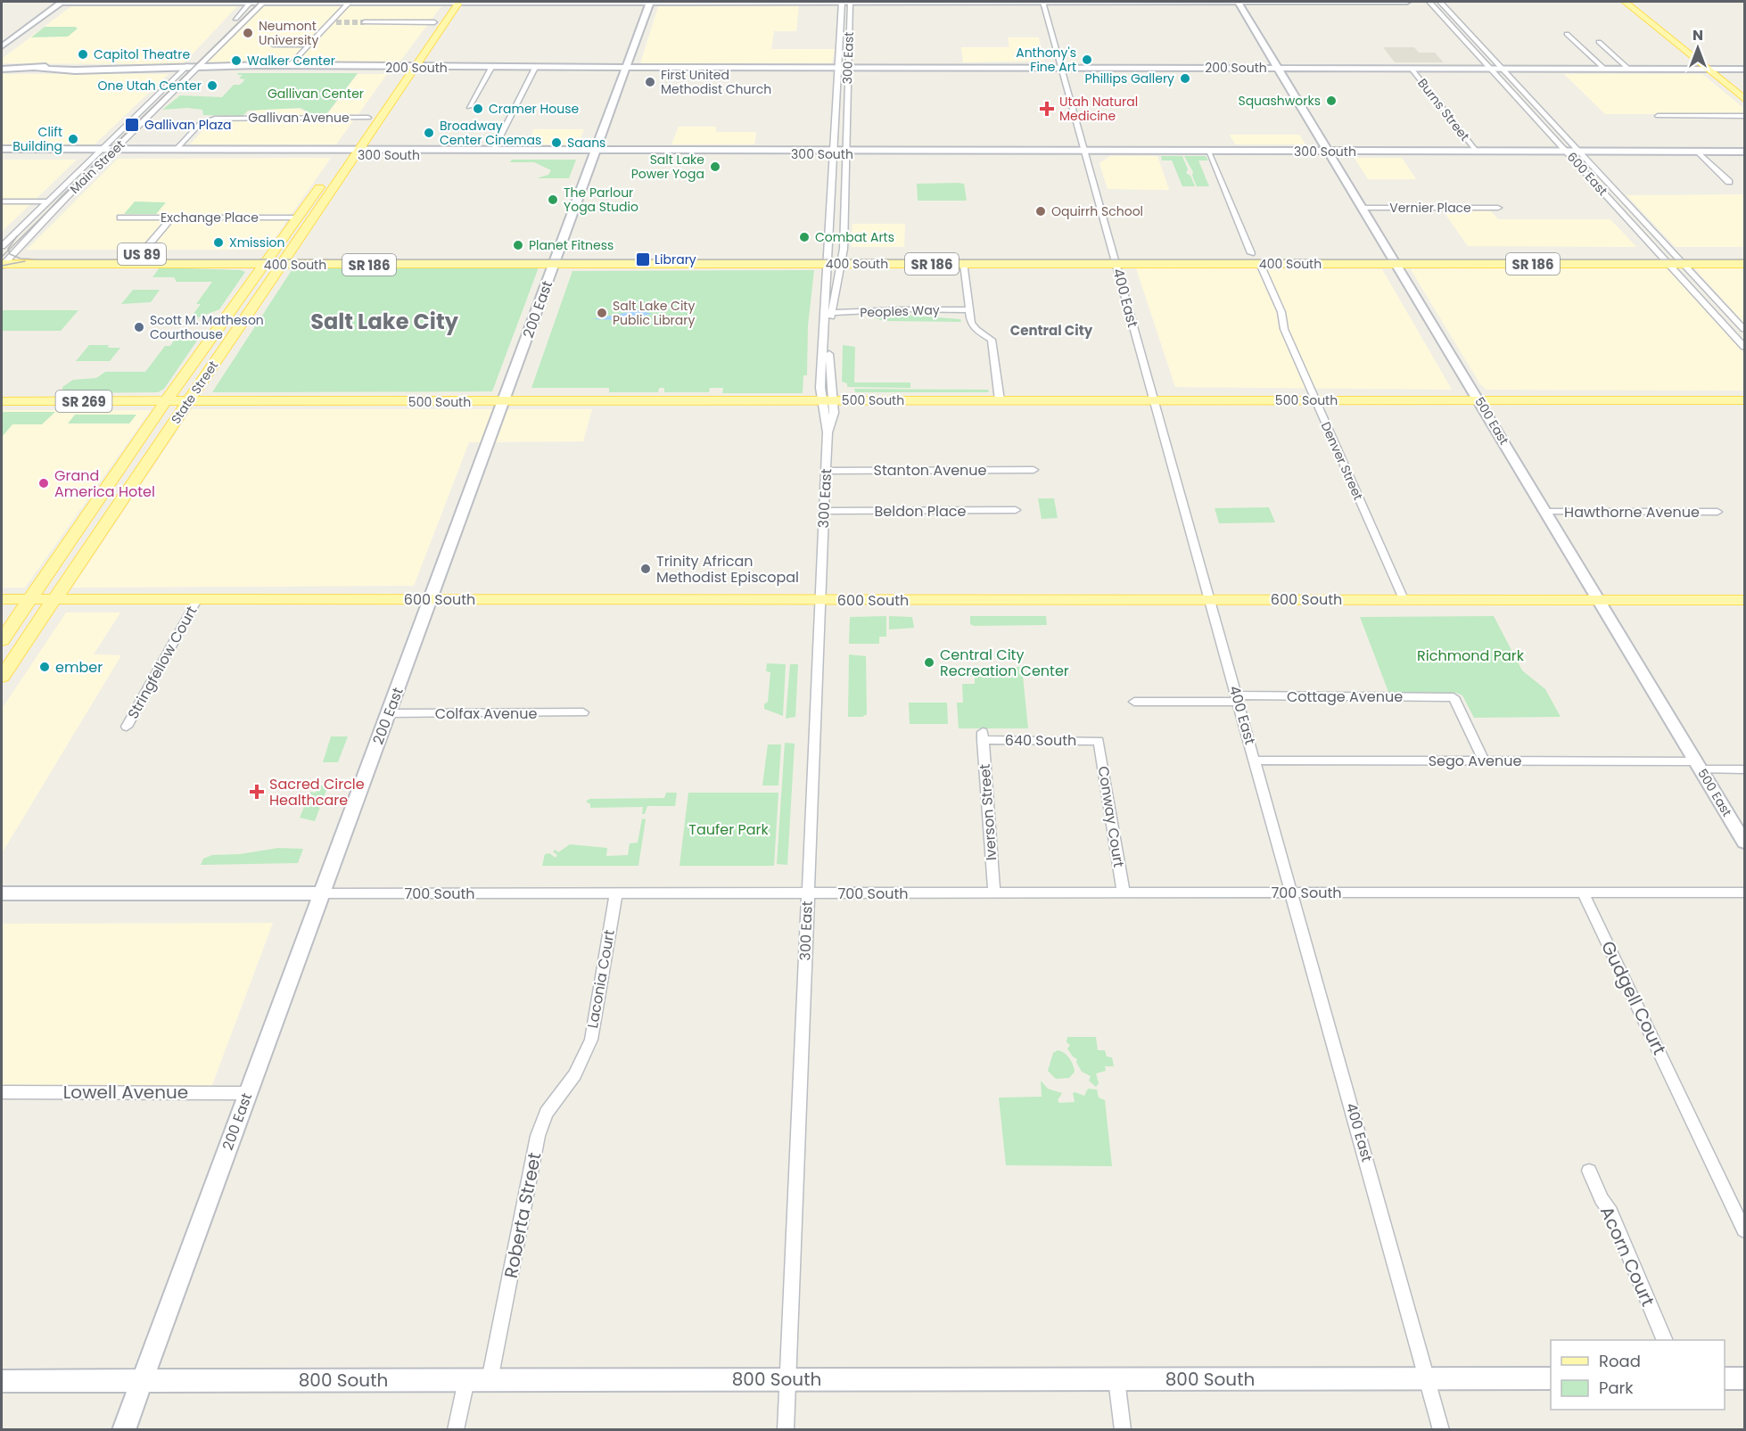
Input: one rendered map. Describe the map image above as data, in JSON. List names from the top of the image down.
{
  "streets": {
    "main road": [
      "US 89",
      "400 South",
      "SR 186",
      "State Street",
      "500 South",
      "SR 269",
      "600 South"
    ],
    "street": [
      "300 East",
      "200 South",
      "Burns Street",
      "Gallivan Avenue",
      "300 South",
      "Main Street",
      "600 East",
      "Vernier Place",
      "Exchange Place",
      "400 East",
      "200 East",
      "Peoples Way",
      "500 East",
      "Denver Street",
      "Stanton Avenue",
      "Beldon Place",
      "Hawthorne Avenue",
      "Stringfellow Court",
      "Cottage Avenue",
      "Colfax Avenue",
      "640 South",
      "Sego Avenue",
      "Iverson Street",
      "Conway Court",
      "700 South",
      "Laconia Court",
      "Gudgell Court",
      "Lowell Avenue",
      "Roberta Street",
      "Acorn Court",
      "800 South"
    ]
  },
  "crossings": [
    ["300 East", "200 South"],
    ["300 East", "300 South"],
    ["300 East", "400 South"],
    ["300 East", "Peoples Way"],
    ["300 East", "500 South"],
    ["300 East", "Stanton Avenue"],
    ["300 East", "Beldon Place"],
    ["300 East", "600 South"],
    ["300 East", "700 South"],
    ["300 East", "800 South"],
    ["200 South", "Burns Street"],
    ["200 South", "Main Street"],
    ["200 South", "600 East"],
    ["200 South", "400 East"],
    ["200 South", "200 East"],
    ["200 South", "State Street"],
    ["200 South", "500 East"],
    ["Burns Street", "300 South"],
    ["Gallivan Avenue", "300 South"],
    ["Gallivan Avenue", "State Street"],
    ["300 South", "Main Street"],
    ["300 South", "600 East"],
    ["300 South", "400 East"],
    ["300 South", "200 East"],
    ["300 South", "State Street"],
    ["300 South", "500 East"],
    ["Main Street", "400 South"],
    ["600 East", "400 South"],
    ["Vernier Place", "500 East"],
    ["Exchange Place", "State Street"],
    ["400 South", "400 East"],
    ["400 South", "200 East"],
    ["400 South", "State Street"],
    ["400 South", "500 East"],
    ["400 South", "Denver Street"],
    ["400 East", "500 South"],
    ["400 East", "600 South"],
    ["400 East", "Cottage Avenue"],
    ["400 East", "Sego Avenue"],
    ["400 East", "700 South"],
    ["400 East", "800 South"],
    ["200 East", "500 South"],
    ["200 East", "600 South"],
    ["200 East", "Colfax Avenue"],
    ["200 East", "700 South"],
    ["200 East", "Lowell Avenue"],
    ["200 East", "800 South"],
    ["State Street", "500 South"],
    ["State Street", "600 South"],
    ["500 South", "500 East"],
    ["500 South", "Denver Street"],
    ["500 East", "Hawthorne Avenue"],
    ["500 East", "600 South"],
    ["500 East", "Sego Avenue"],
    ["Denver Street", "600 South"],
    ["600 South", "Stringfellow Court"],
    ["Cottage Avenue", "Sego Avenue"],
    ["640 South", "Iverson Street"],
    ["640 South", "Conway Court"],
    ["Iverson Street", "700 South"],
    ["Conway Court", "700 South"],
    ["700 South", "Laconia Court"],
    ["700 South", "Gudgell Court"],
    ["Laconia Court", "Roberta Street"],
    ["Roberta Street", "800 South"]
  ],
  "districts": ["Salt Lake City", "Central City"],
  "parks": ["Gallivan Center", "Richmond Park", "Taufer Park"],
  "places": {
    "other": [
      "Neumont University",
      "Capitol Theatre",
      "Anthony's Fine Art",
      "Walker Center",
      "Phillips Gallery",
      "First United Methodist Church",
      "One Utah Center",
      "Squashworks",
      "Cramer House",
      "Broadway Center Cinemas",
      "Clift Building",
      "Saans",
      "Salt Lake Power Yoga",
      "The Parlour Yoga Studio",
      "Oquirrh School",
      "Combat Arts",
      "Xmission",
      "Planet Fitness",
      "Salt Lake City Public Library",
      "Scott M. Matheson Courthouse",
      "Grand America Hotel",
      "Trinity African Methodist Episcopal",
      "Central City Recreation Center",
      "ember"
    ],
    "health": ["Utah Natural Medicine", "Sacred Circle Healthcare"],
    "transit": ["Gallivan Plaza", "Library"]
  },
  "legend": ["Road", "Park"],
  "north": "top"
}
